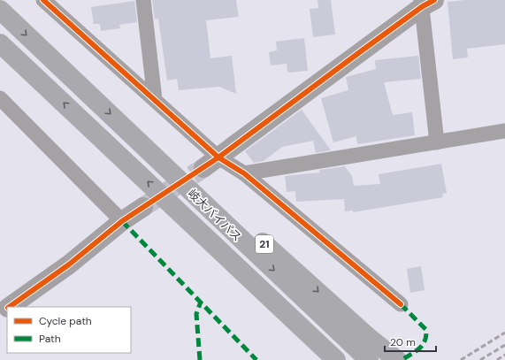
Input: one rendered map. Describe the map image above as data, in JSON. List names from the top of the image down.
{
  "streets": {
    "highway": ["岐大バイパス", "21"]
  },
  "legend": ["Cycle path", "Path"],
  "scale_bar": "20 m"
}
